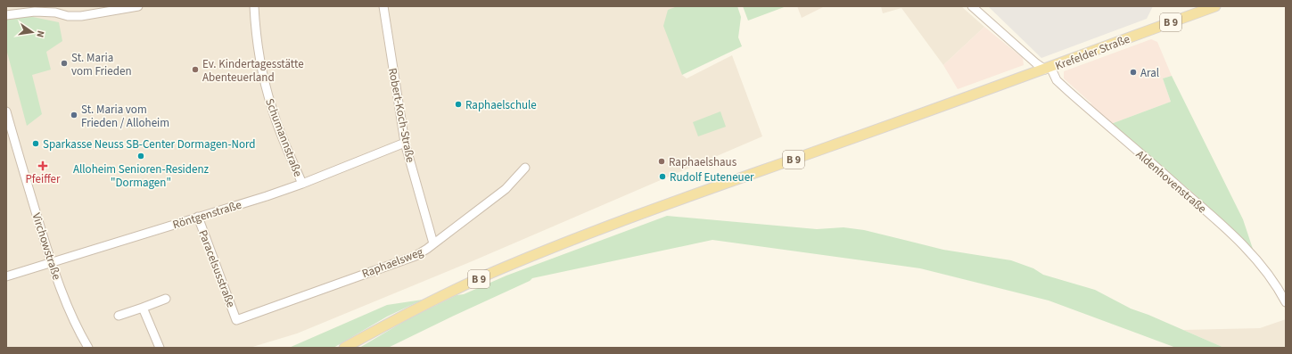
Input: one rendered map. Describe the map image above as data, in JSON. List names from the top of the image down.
{
  "streets": {
    "main road": ["B 9", "Krefelder Straße"],
    "street": [
      "Robert-Koch-Straße",
      "Schumannstraße",
      "Aldenhovenstraße",
      "Röntgenstraße",
      "Virchowstraße",
      "Raphaelsweg",
      "Paracelsusstraße"
    ]
  },
  "crossings": [
    ["Krefelder Straße", "Aldenhovenstraße"],
    ["Robert-Koch-Straße", "Röntgenstraße"],
    ["Robert-Koch-Straße", "Raphaelsweg"],
    ["Schumannstraße", "Röntgenstraße"],
    ["Röntgenstraße", "Virchowstraße"],
    ["Röntgenstraße", "Paracelsusstraße"],
    ["Raphaelsweg", "Paracelsusstraße"]
  ],
  "places": {
    "other": [
      "St. Maria vom Frieden",
      "Ev. Kindertagesstätte Abenteuerland",
      "Aral",
      "Raphaelschule",
      "St. Maria vom Frieden / Alloheim",
      "Sparkasse Neuss SB-Center Dormagen-Nord",
      "Alloheim Senioren-Residenz \"Dormagen\"",
      "Raphaelshaus",
      "Rudolf Euteneuer"
    ],
    "health": ["Pfeiffer"]
  },
  "north": "right"
}
